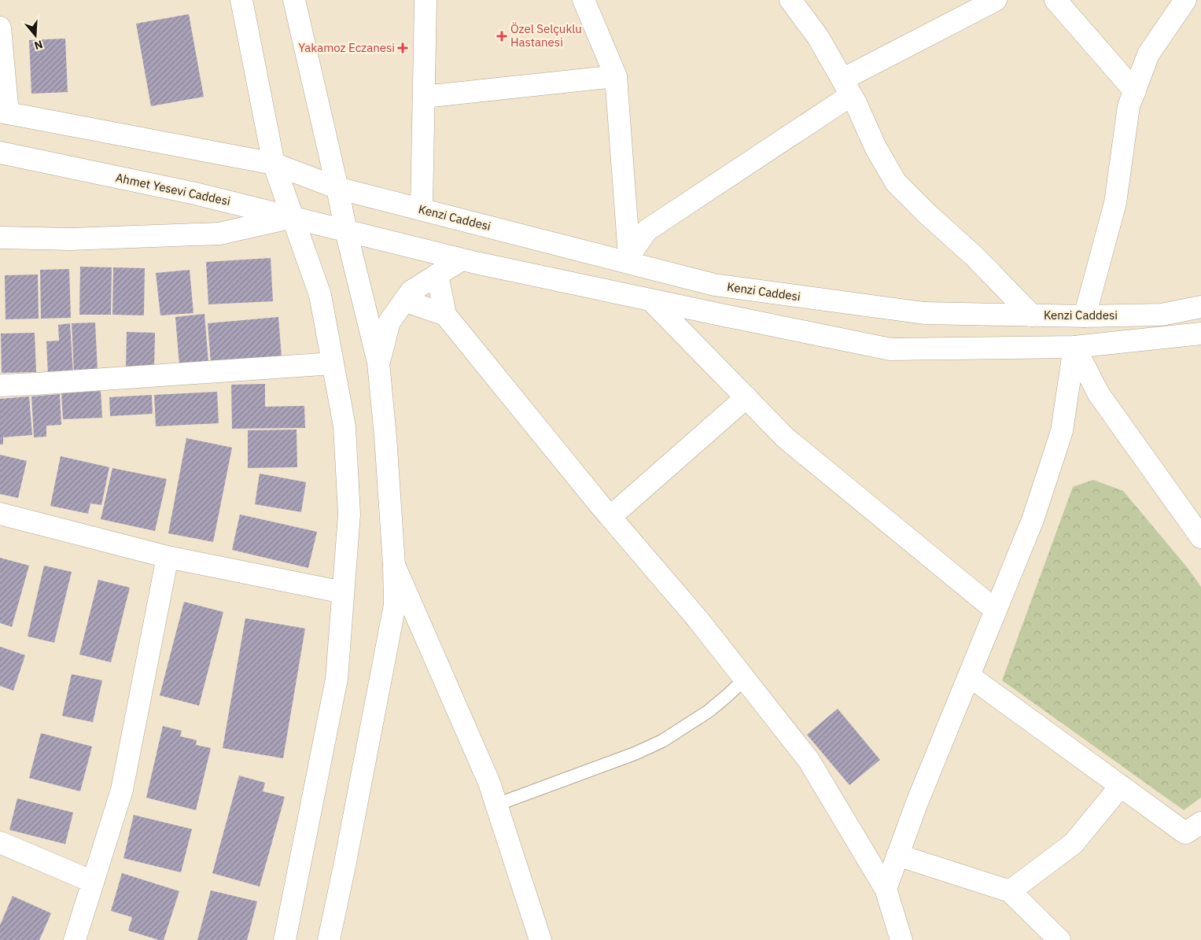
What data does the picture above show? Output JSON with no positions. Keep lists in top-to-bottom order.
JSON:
{
  "streets": {
    "street": ["Ahmet Yesevi Caddesi", "Kenzi Caddesi"]
  },
  "places": {
    "health": ["Özel Selçuklu Hastanesi", "Yakamoz Eczanesi"]
  },
  "north": "bottom"
}
